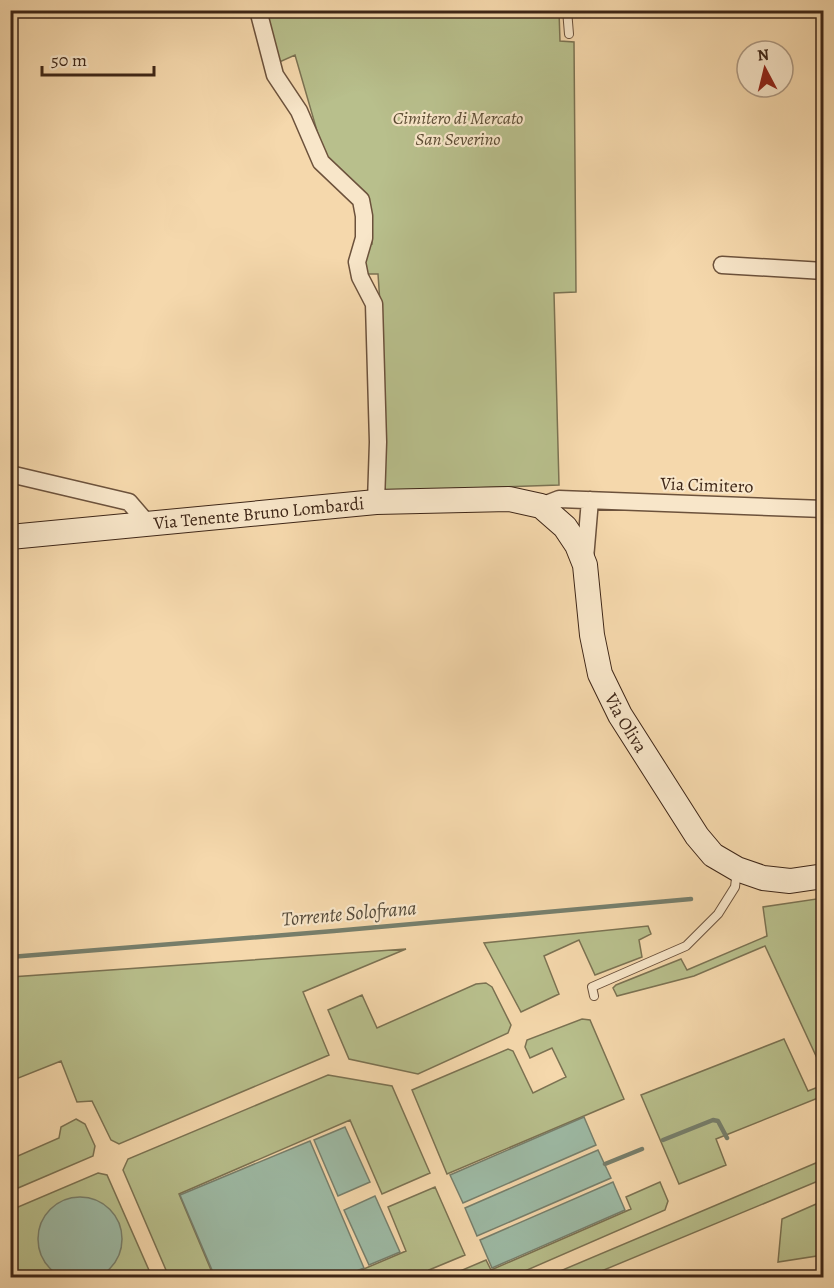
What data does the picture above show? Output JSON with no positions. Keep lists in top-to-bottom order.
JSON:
{
  "streets": {
    "main road": ["Via Tenente Bruno Lombardi", "Via Oliva"],
    "street": ["Via Cimitero"]
  },
  "crossings": [
    ["Via Cimitero", "Via Oliva"],
    ["Via Tenente Bruno Lombardi", "Via Oliva"]
  ],
  "water": ["Torrente Solofrana"],
  "parks": ["Cimitero di Mercato San Severino"],
  "scale_bar": "50 m",
  "north": "top"
}
